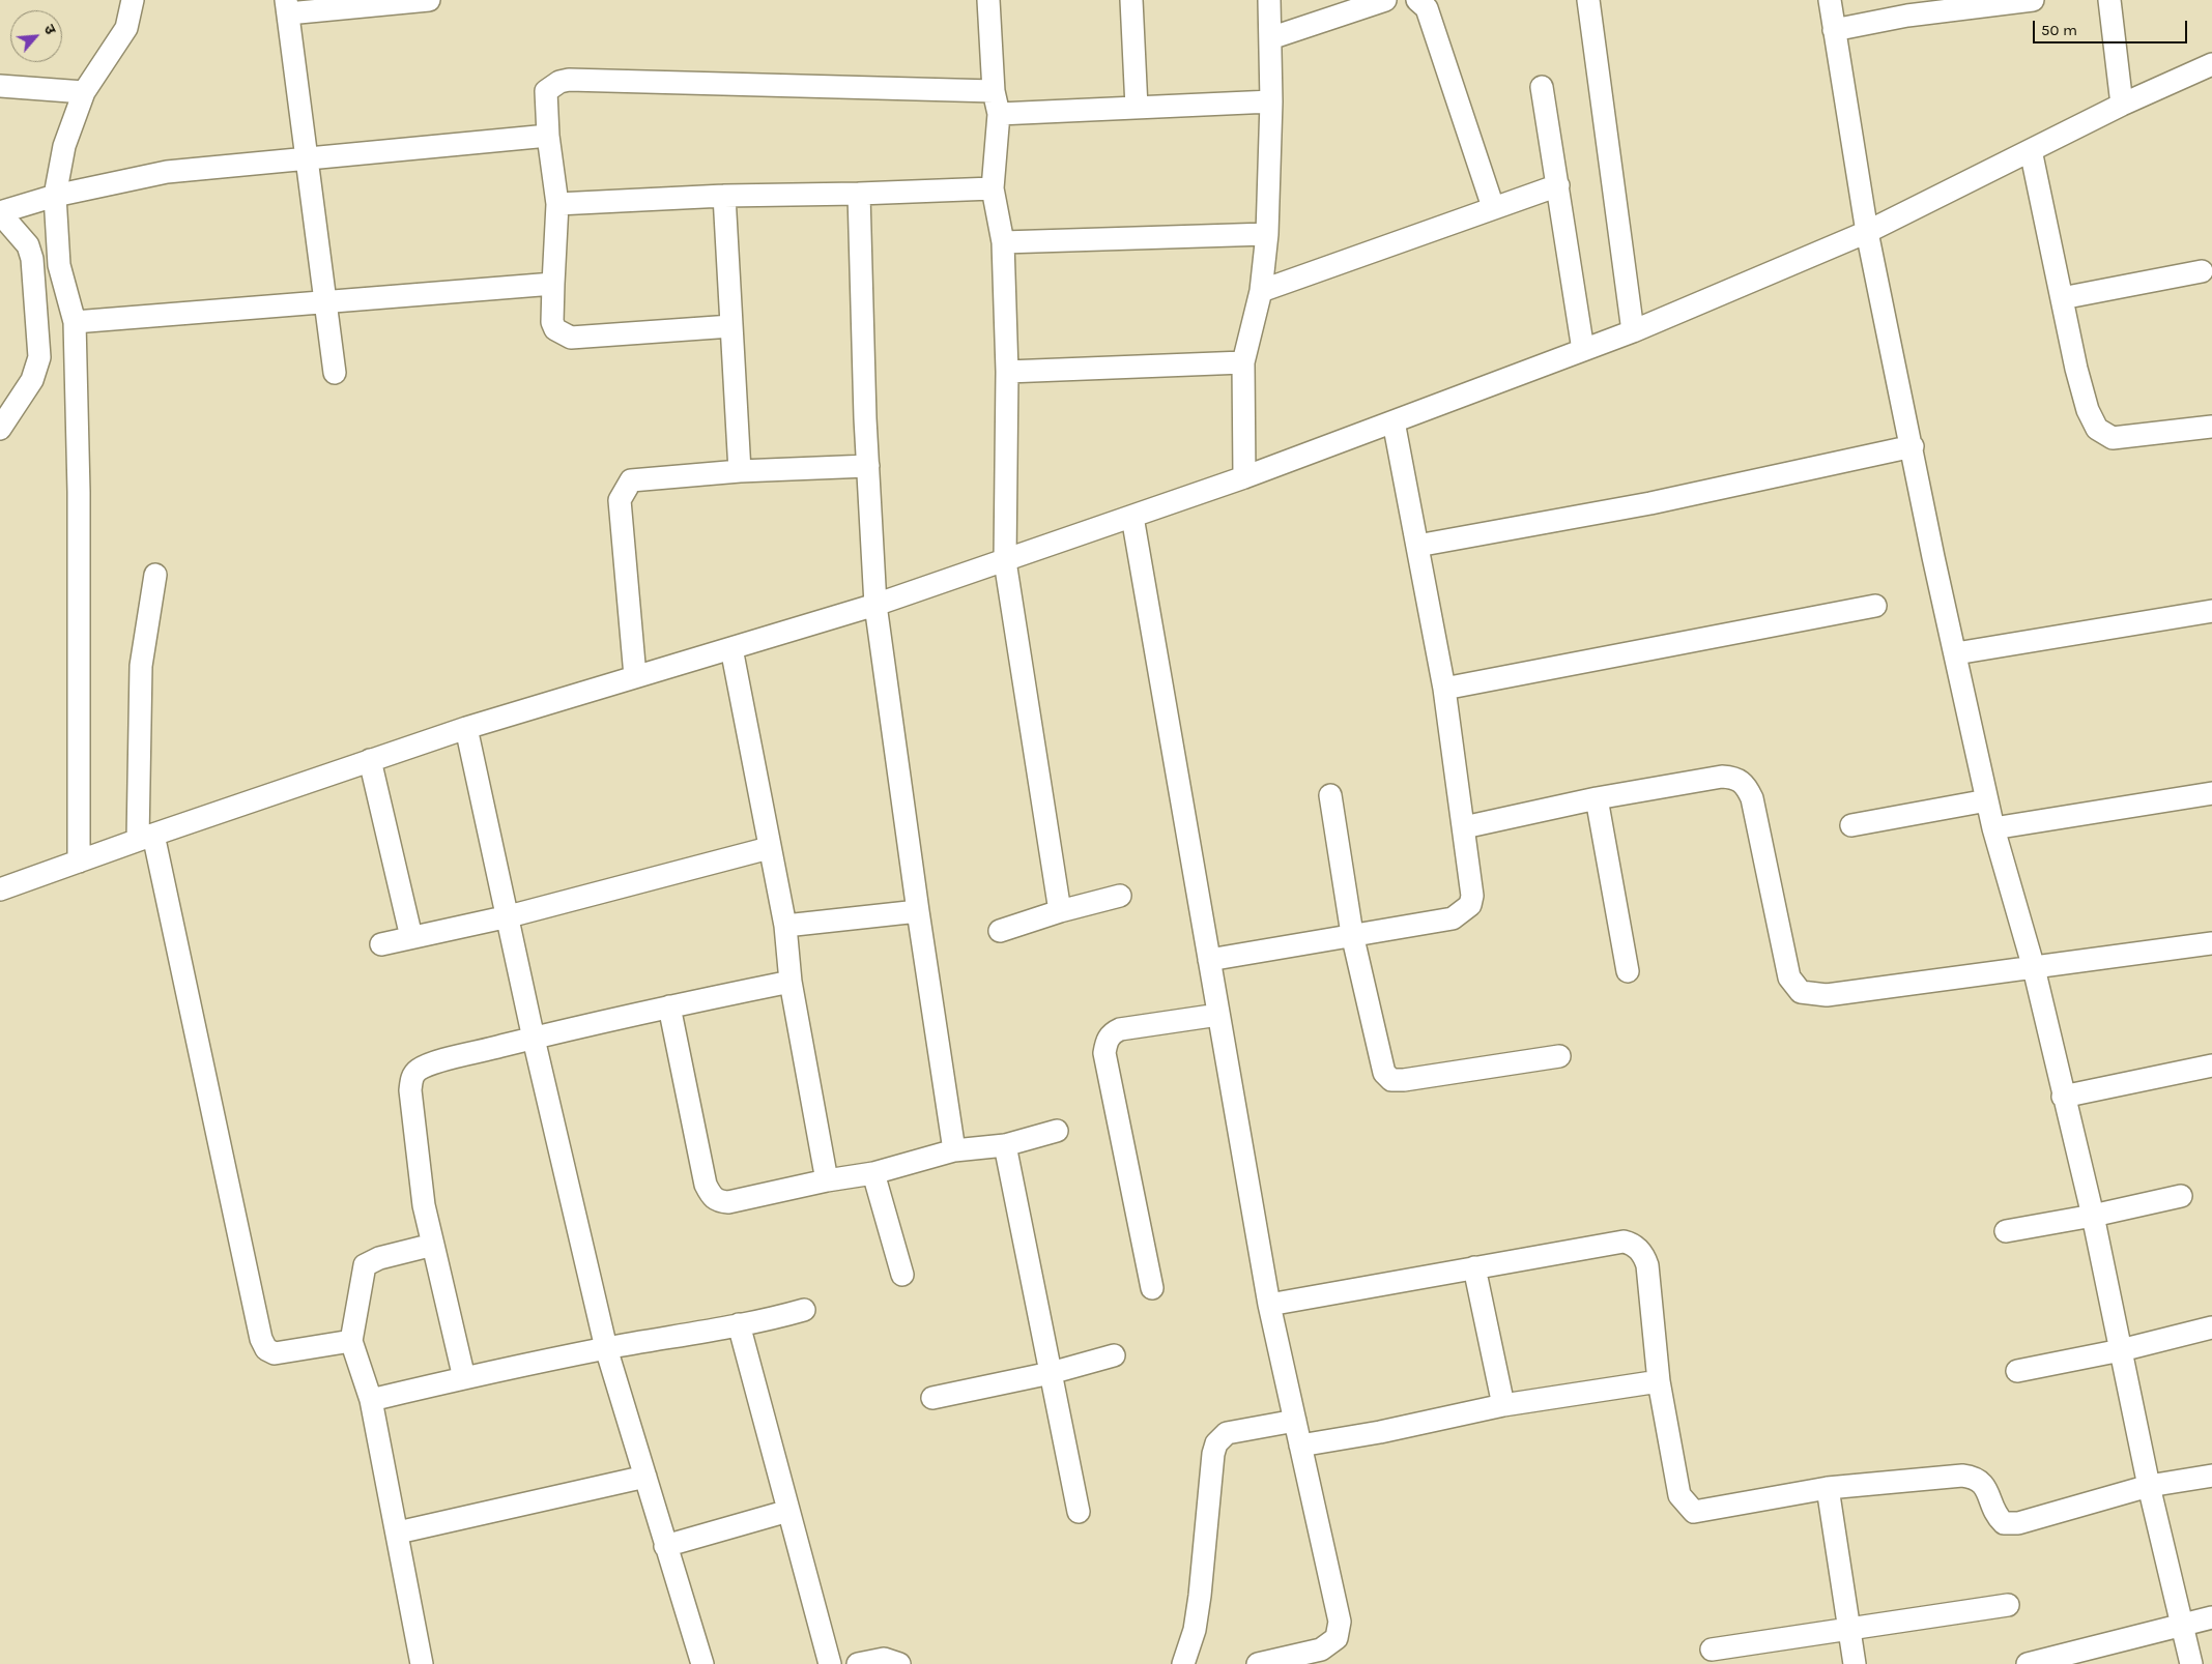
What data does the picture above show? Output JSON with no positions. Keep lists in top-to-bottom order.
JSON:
{
  "scale_bar": "50 m",
  "north": "top right"
}
